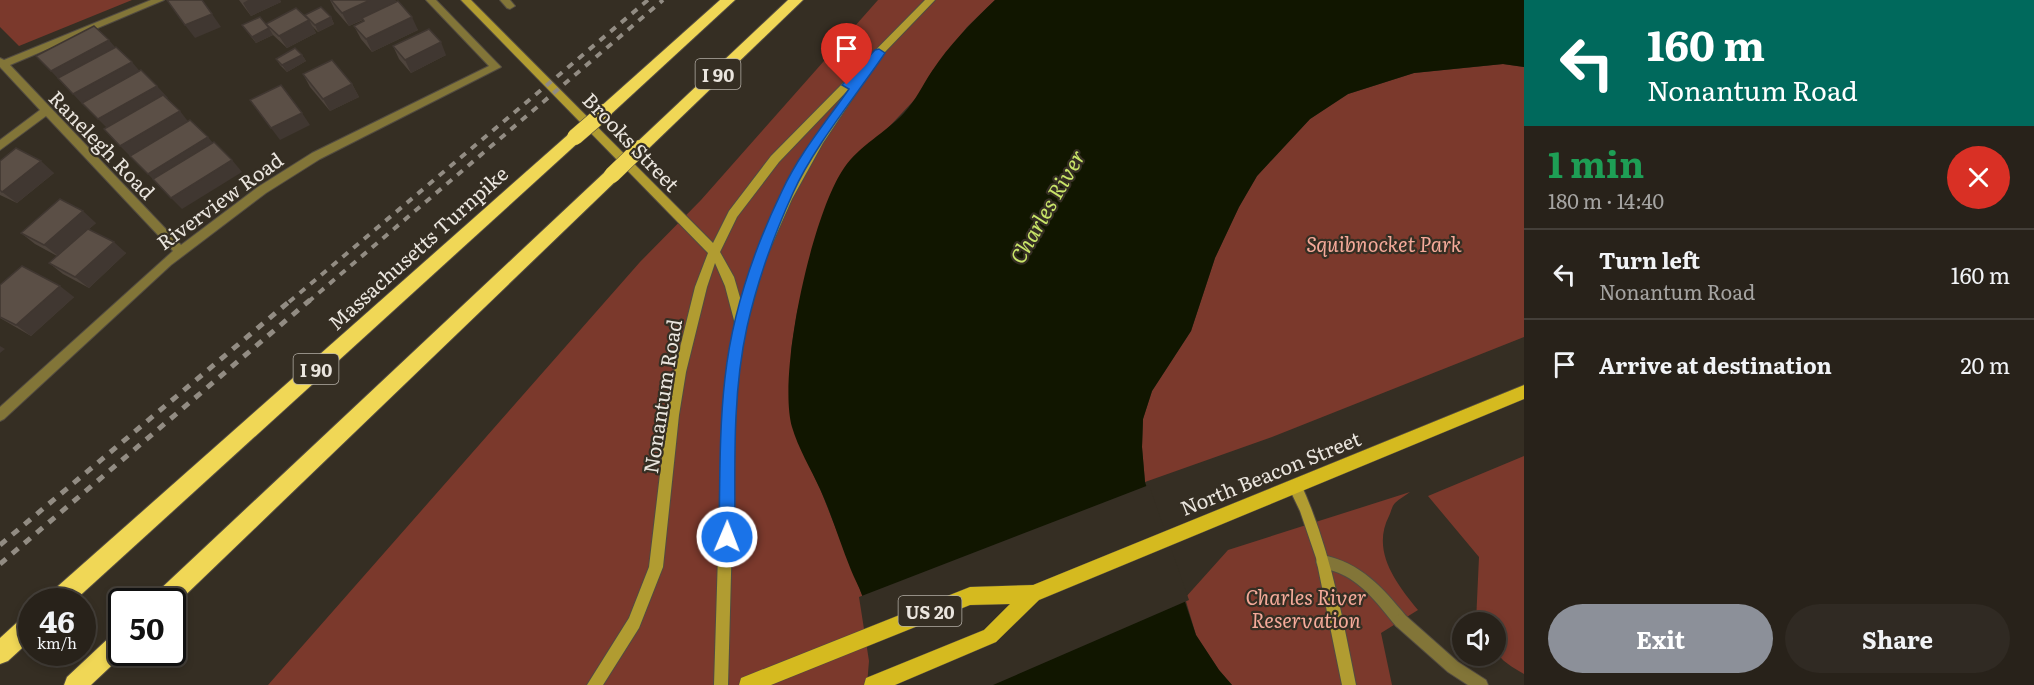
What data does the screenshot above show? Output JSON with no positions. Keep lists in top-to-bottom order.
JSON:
{
  "streets": {
    "highway": ["I 90", "Massachusetts Turnpike"],
    "main road": [
      "Brooks Street",
      "Nonantum Road",
      "North Beacon Street",
      "US 20"
    ],
    "street": ["Ranelegh Road", "Riverview Road"]
  },
  "crossings": [
    ["Brooks Street", "Nonantum Road"],
    ["Ranelegh Road", "Riverview Road"]
  ],
  "water": ["Charles River"],
  "parks": ["Squibnocket Park", "Charles River Reservation"],
  "page": {
    "turn": ["160 m", "Nonantum Road"],
    "heading": ["1 min", "180 m · 14:40"],
    "list": [
      {
        "name": "Turn left",
        "note": "Nonantum Road",
        "value": "160 m"
      },
      {
        "name": "Arrive at destination",
        "value": "20 m"
      }
    ],
    "speed": "46 km/h",
    "limit": "50",
    "buttons": ["Exit", "Share"]
  }
}
